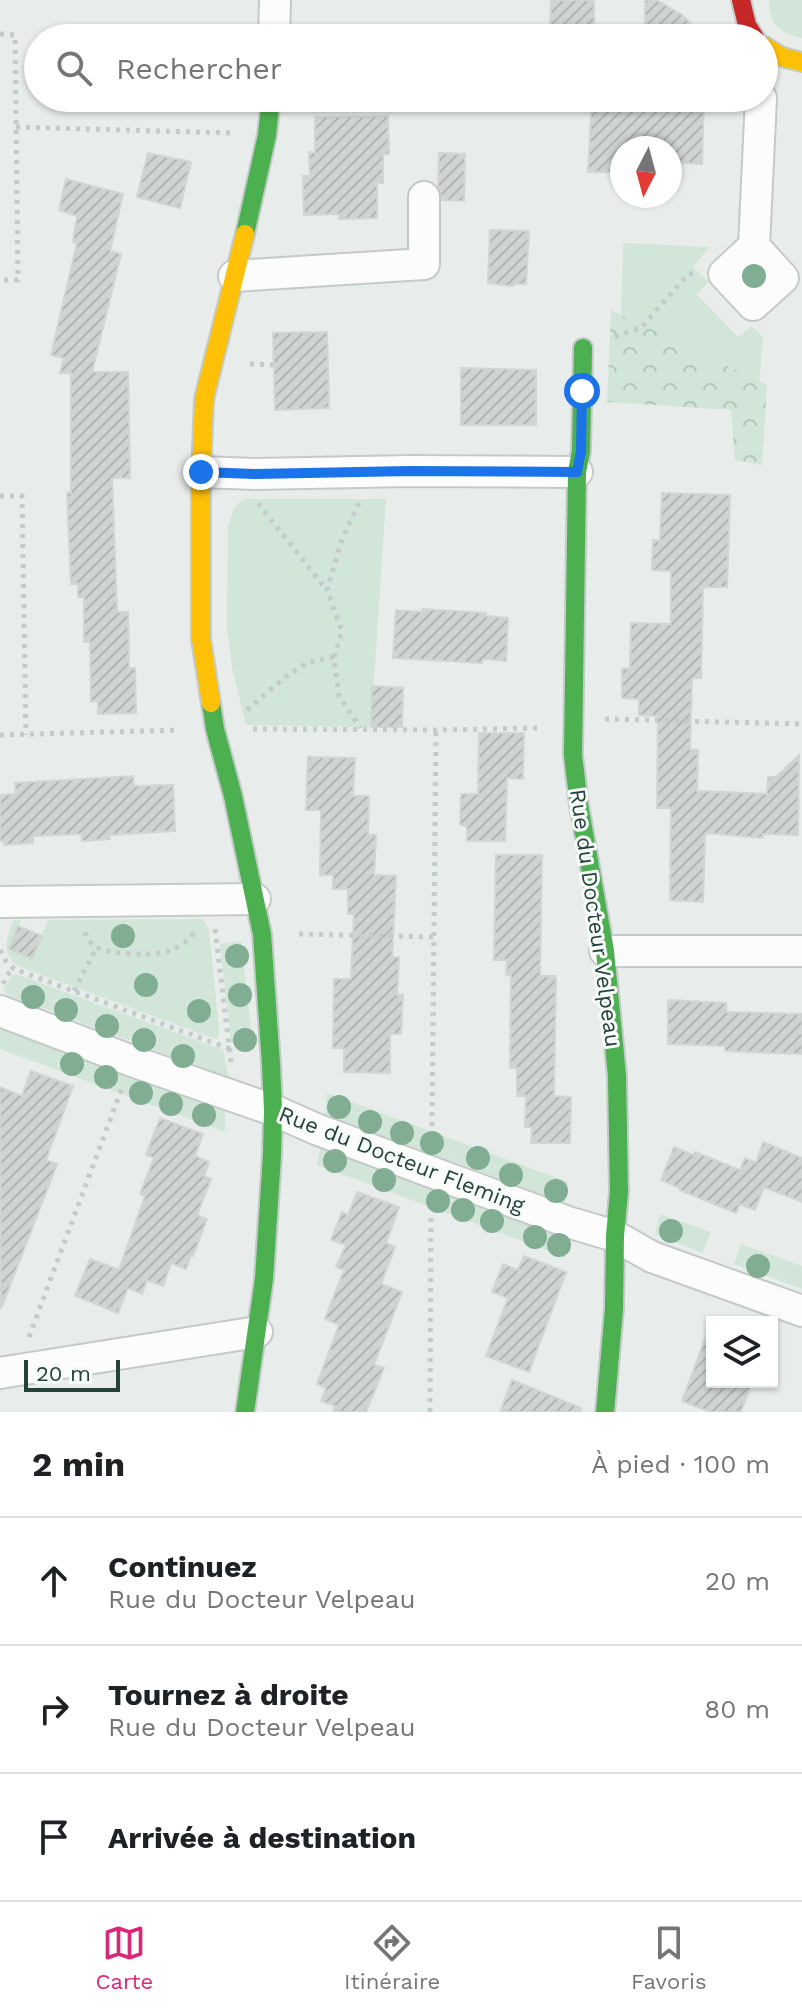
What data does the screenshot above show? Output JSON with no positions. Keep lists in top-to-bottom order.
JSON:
{
  "streets": {
    "street": ["Rue du Docteur Velpeau", "Rue du Docteur Fleming"]
  },
  "crossings": [
    ["Rue du Docteur Velpeau", "Rue du Docteur Fleming"]
  ],
  "scale_bar": "20 m",
  "north": "bottom",
  "page": {
    "search": "Rechercher",
    "scale": "20 m",
    "heading": ["2 min", "À pied · 100 m"],
    "list": [
      ["Continuez", "Rue du Docteur Velpeau", "20 m"],
      ["Tournez à droite", "Rue du Docteur Velpeau", "80 m"],
      "Arrivée à destination"
    ],
    "nav": ["Carte", "Itinéraire", "Favoris"]
  }
}
